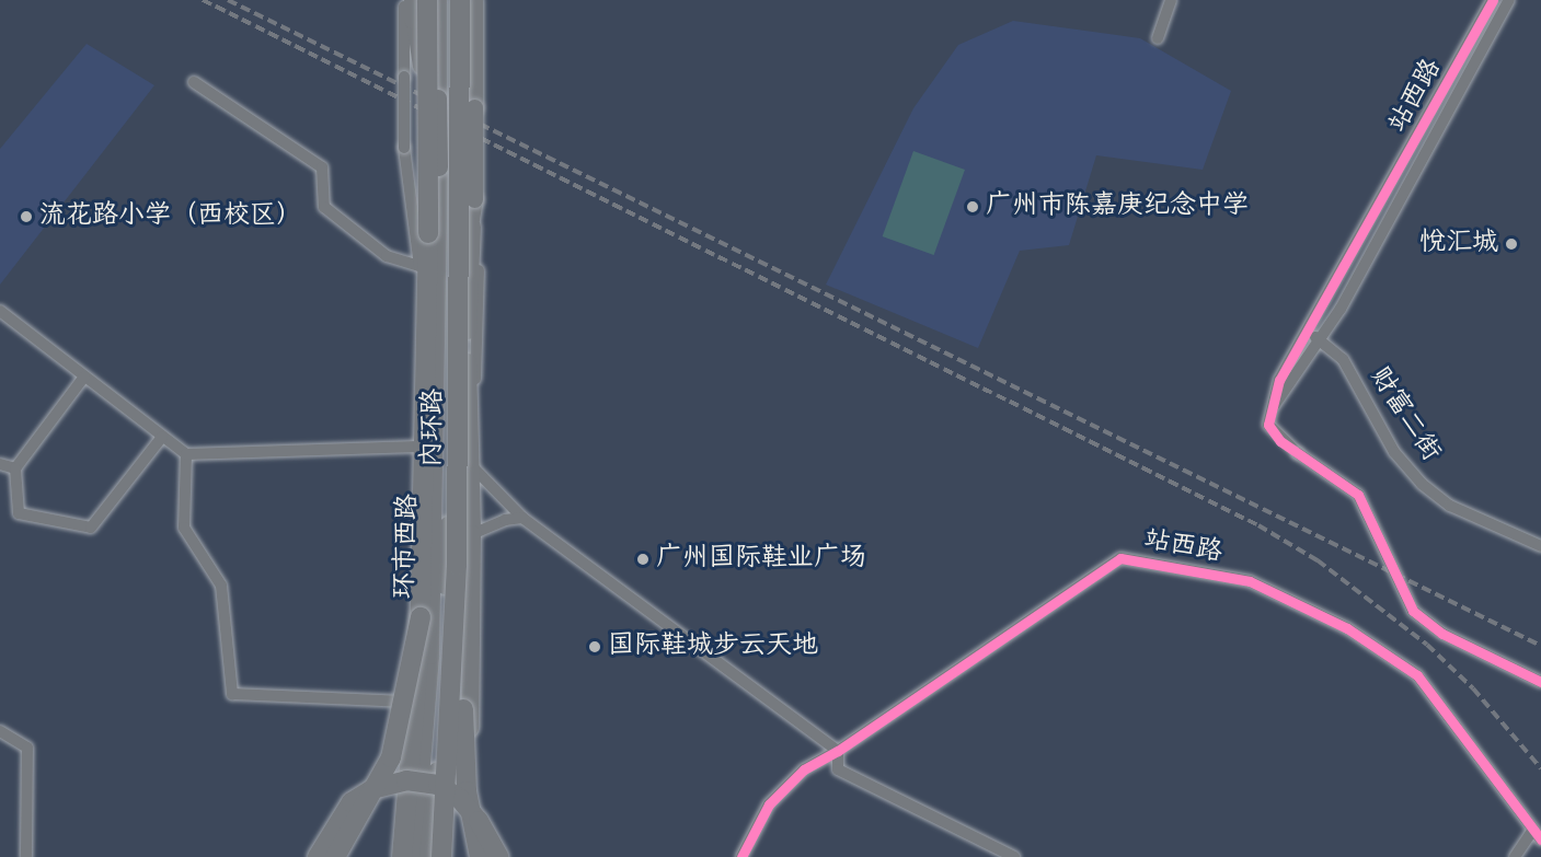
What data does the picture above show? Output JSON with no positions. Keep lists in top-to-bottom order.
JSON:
{
  "streets": {
    "highway": ["内环路"],
    "main road": ["环市西路"],
    "street": ["站西路", "财富二街"]
  },
  "crossings": [
    ["站西路", "财富二街"]
  ],
  "places": [
    "广州市陈嘉庚纪念中学",
    "流花路小学（西校区）",
    "悦汇城",
    "广州国际鞋业广场",
    "国际鞋城步云天地"
  ]
}
